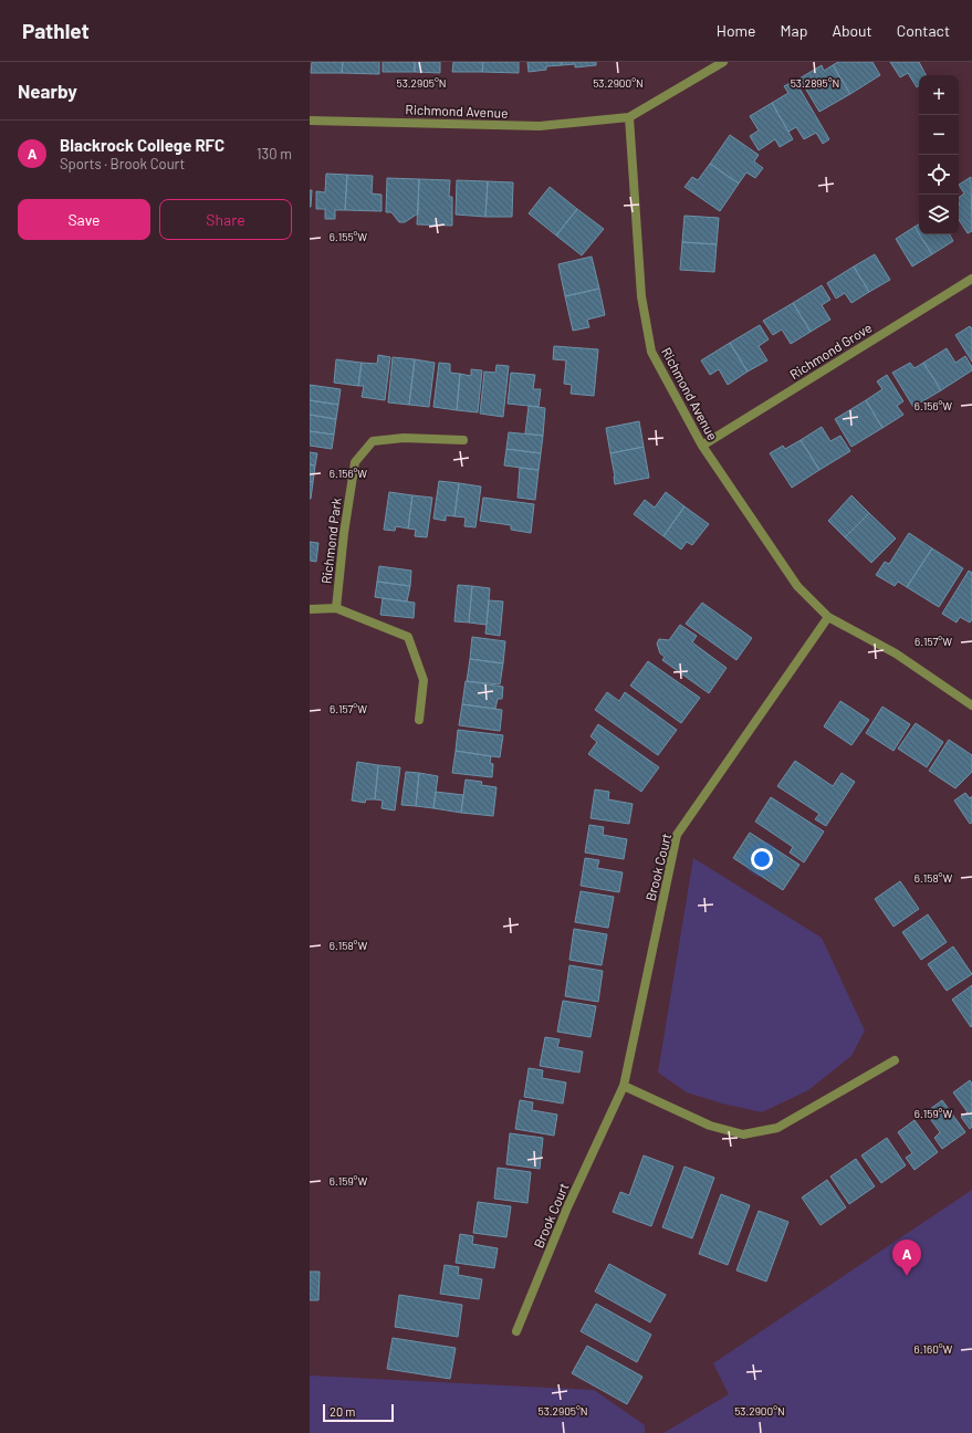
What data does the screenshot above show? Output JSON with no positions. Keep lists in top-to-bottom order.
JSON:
{
  "streets": {
    "street": [
      "Richmond Avenue",
      "Richmond Grove",
      "Richmond Park",
      "Brook Court"
    ]
  },
  "crossings": [
    ["Richmond Avenue", "Richmond Grove"],
    ["Richmond Avenue", "Brook Court"]
  ],
  "scale_bar": "20 m",
  "page": {
    "header": "Pathlet",
    "nav": [
      "Home",
      "Map",
      "About",
      "Contact"
    ],
    "heading": "Nearby",
    "map_buttons": ["+", "−"],
    "list": [
      {
        "mark": "A",
        "name": "Blackrock College RFC",
        "note": "Sports · Brook Court",
        "value": "130 m"
      }
    ],
    "buttons": ["Save", "Share"],
    "pins": "A",
    "scale": "20 m"
  },
  "coordinates": [
    "53.2905°N",
    "53.2900°N",
    "53.2895°N",
    "6.155°W",
    "6.156°W",
    "6.157°W",
    "6.158°W",
    "6.159°W",
    "6.160°W"
  ]
}
